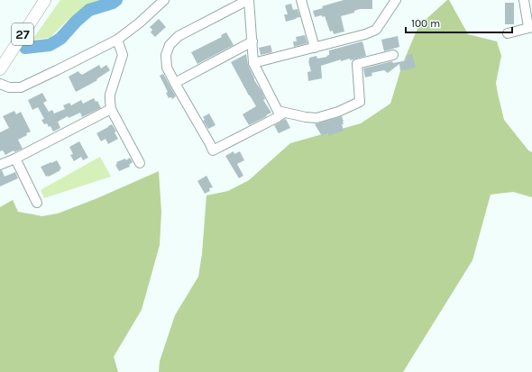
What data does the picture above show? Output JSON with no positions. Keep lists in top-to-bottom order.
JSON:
{
  "streets": {
    "main road": ["27"]
  },
  "scale_bar": "100 m"
}
